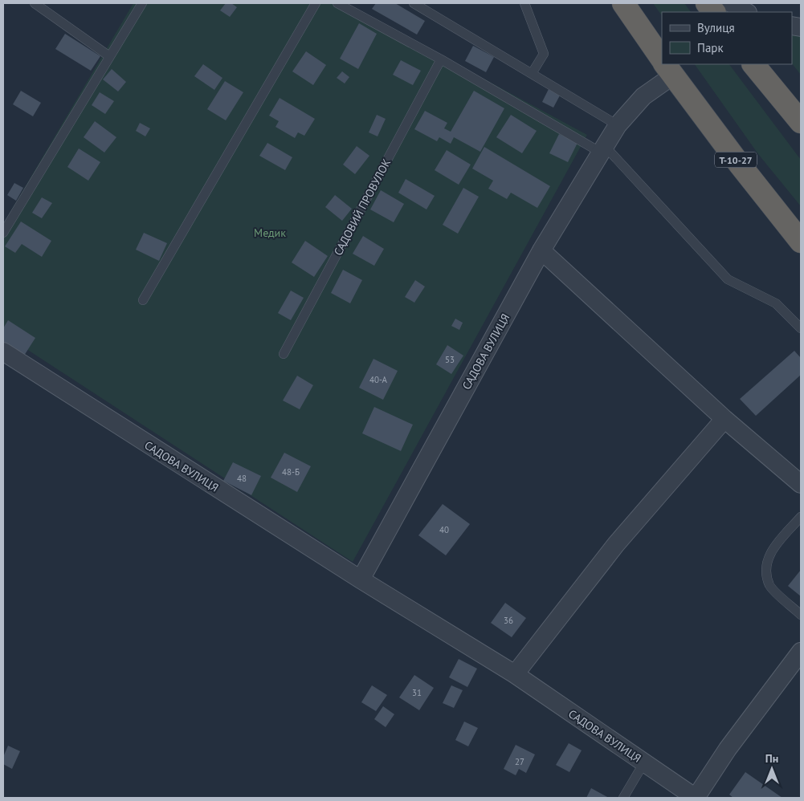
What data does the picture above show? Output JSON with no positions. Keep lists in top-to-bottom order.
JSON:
{
  "streets": {
    "highway": ["Т-10-27"],
    "street": ["САДОВА ВУЛИЦЯ"],
    "lane": ["САДОВИЙ ПРОВУЛОК"]
  },
  "crossings": [
    ["Т-10-27", "САДОВА ВУЛИЦЯ"]
  ],
  "parks": ["Медик"],
  "house_numbers": [
    "53",
    "40-А",
    "48-Б",
    "48",
    "40",
    "36",
    "31",
    "27"
  ],
  "legend": ["Вулиця", "Парк"],
  "north": "top"
}
